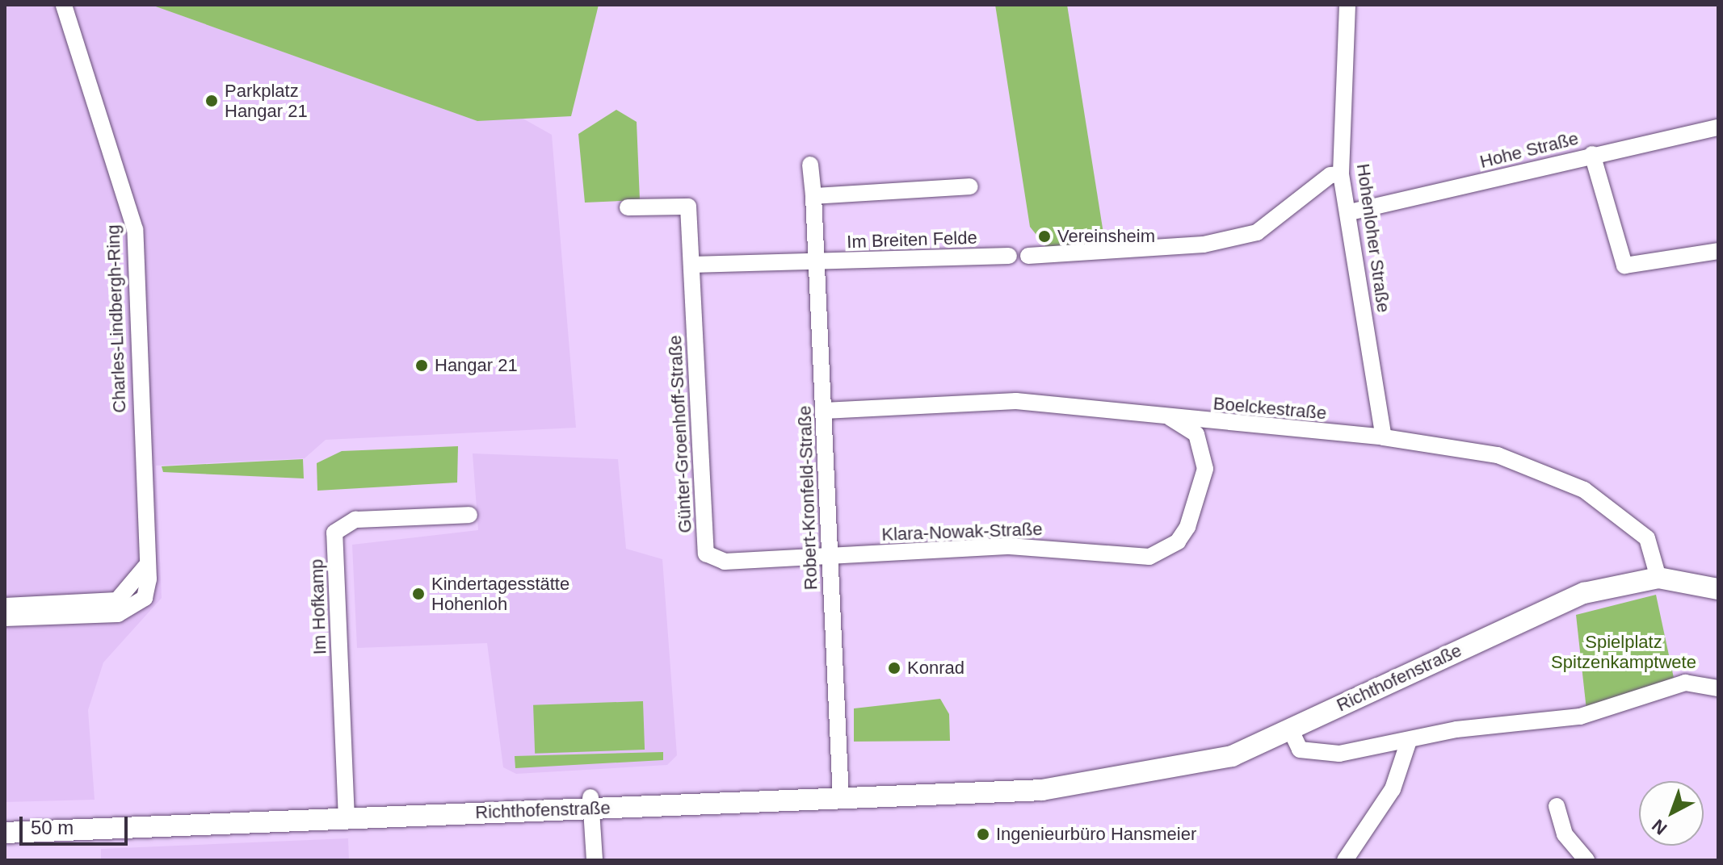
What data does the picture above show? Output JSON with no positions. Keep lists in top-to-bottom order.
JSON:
{
  "streets": {
    "street": [
      "Hohe Straße",
      "Hohenloher Straße",
      "Im Breiten Felde",
      "Charles-Lindbergh-Ring",
      "Boelckestraße",
      "Günter-Groenhoff-Straße",
      "Robert-Kronfeld-Straße",
      "Klara-Nowak-Straße",
      "Im Hofkamp",
      "Richthofenstraße"
    ]
  },
  "crossings": [
    ["Hohe Straße", "Hohenloher Straße"],
    ["Hohenloher Straße", "Boelckestraße"],
    ["Im Breiten Felde", "Robert-Kronfeld-Straße"],
    ["Boelckestraße", "Robert-Kronfeld-Straße"],
    ["Boelckestraße", "Klara-Nowak-Straße"],
    ["Boelckestraße", "Richthofenstraße"],
    ["Günter-Groenhoff-Straße", "Robert-Kronfeld-Straße"],
    ["Günter-Groenhoff-Straße", "Klara-Nowak-Straße"],
    ["Robert-Kronfeld-Straße", "Klara-Nowak-Straße"],
    ["Robert-Kronfeld-Straße", "Richthofenstraße"],
    ["Im Hofkamp", "Richthofenstraße"]
  ],
  "parks": ["Spielplatz Spitzenkamptwete"],
  "places": [
    "Parkplatz Hangar 21",
    "Vereinsheim",
    "Hangar 21",
    "Kindertagesstätte Hohenloh",
    "Konrad",
    "Ingenieurbüro Hansmeier"
  ],
  "scale_bar": "50 m",
  "north": "bottom left"
}
